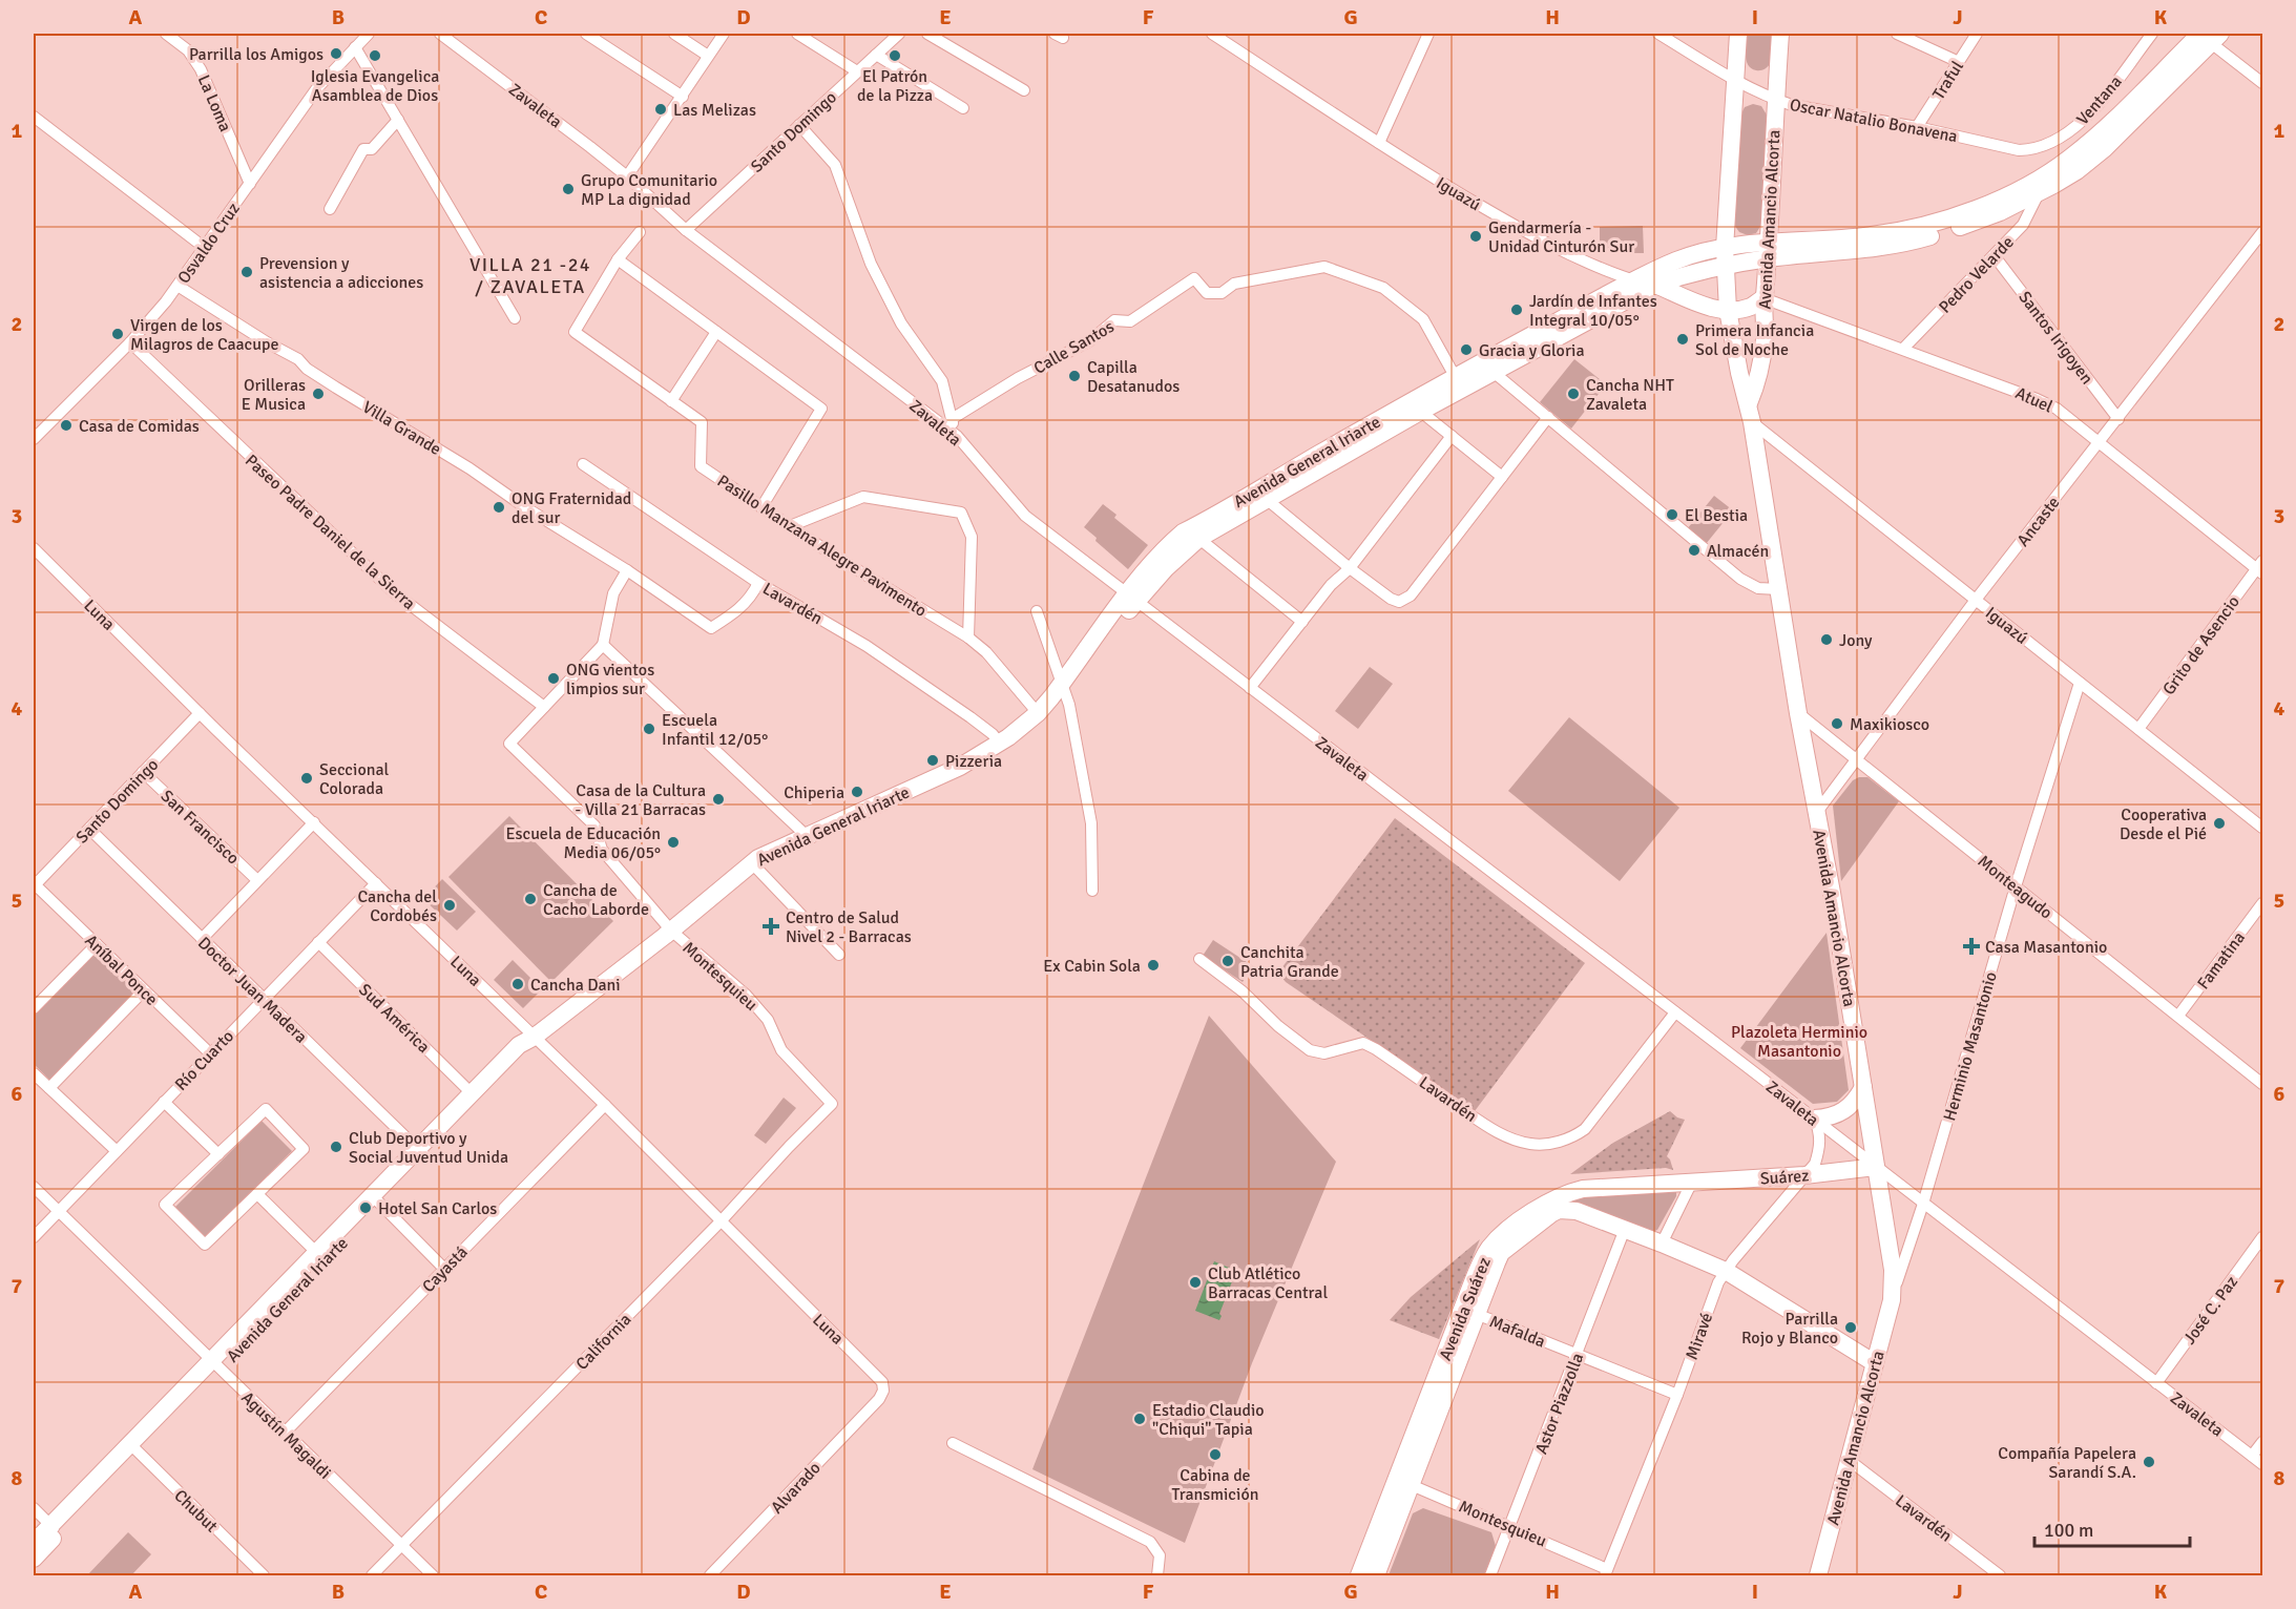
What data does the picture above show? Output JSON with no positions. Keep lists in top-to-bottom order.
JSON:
{
  "streets": {
    "main road": [
      "Iguazú",
      "Avenida Amancio Alcorta",
      "Avenida General Iriarte",
      "Suárez",
      "Avenida Suárez"
    ],
    "street": [
      "Traful",
      "Ventana",
      "La Loma",
      "Zavaleta",
      "Oscar Natalio Bonavena",
      "Santo Domingo",
      "Osvaldo Cruz",
      "Pedro Velarde",
      "Santos Irigoyen",
      "Calle Santos",
      "Atuel",
      "Villa Grande",
      "Ancaste",
      "Paseo Padre Daniel de la Sierra",
      "Pasillo Manzana Alegre Pavimento",
      "Lavardén",
      "Luna",
      "Grito de Asencio",
      "San Francisco",
      "Monteagudo",
      "Famatina",
      "Aníbal Ponce",
      "Montesquieu",
      "Doctor Juan Madera",
      "Sud América",
      "Herminio Masantonio",
      "Río Cuarto",
      "Cayastá",
      "José C. Paz",
      "Mafalda",
      "Miravé",
      "California",
      "Astor Piazzolla",
      "Agustín Magaldi",
      "Alvarado",
      "Chubut"
    ]
  },
  "crossings": [
    ["Traful", "Oscar Natalio Bonavena"],
    ["Ventana", "Oscar Natalio Bonavena"],
    ["La Loma", "Osvaldo Cruz"],
    ["Zavaleta", "Santo Domingo"],
    ["Zavaleta", "Avenida Amancio Alcorta"],
    ["Zavaleta", "Avenida General Iriarte"],
    ["Zavaleta", "Lavardén"],
    ["Zavaleta", "Herminio Masantonio"],
    ["Zavaleta", "Suárez"],
    ["Zavaleta", "José C. Paz"],
    ["Zavaleta", "Miravé"],
    ["Oscar Natalio Bonavena", "Avenida Amancio Alcorta"],
    ["Santo Domingo", "Luna"],
    ["Santo Domingo", "San Francisco"],
    ["Santo Domingo", "Aníbal Ponce"],
    ["Santo Domingo", "Doctor Juan Madera"],
    ["Iguazú", "Avenida Amancio Alcorta"],
    ["Iguazú", "Avenida General Iriarte"],
    ["Iguazú", "Ancaste"],
    ["Iguazú", "Grito de Asencio"],
    ["Iguazú", "Herminio Masantonio"],
    ["Avenida Amancio Alcorta", "Atuel"],
    ["Avenida Amancio Alcorta", "Avenida General Iriarte"],
    ["Avenida Amancio Alcorta", "Ancaste"],
    ["Avenida Amancio Alcorta", "Lavardén"],
    ["Avenida Amancio Alcorta", "Monteagudo"],
    ["Avenida Amancio Alcorta", "Herminio Masantonio"],
    ["Avenida Amancio Alcorta", "Suárez"],
    ["Osvaldo Cruz", "Villa Grande"],
    ["Osvaldo Cruz", "Paseo Padre Daniel de la Sierra"],
    ["Pedro Velarde", "Santos Irigoyen"],
    ["Pedro Velarde", "Atuel"],
    ["Santos Irigoyen", "Ancaste"],
    ["Calle Santos", "Avenida General Iriarte"],
    ["Atuel", "Ancaste"],
    ["Atuel", "Grito de Asencio"],
    ["Villa Grande", "Lavardén"],
    ["Avenida General Iriarte", "Pasillo Manzana Alegre Pavimento"],
    ["Avenida General Iriarte", "Lavardén"],
    ["Avenida General Iriarte", "Luna"],
    ["Avenida General Iriarte", "Montesquieu"],
    ["Avenida General Iriarte", "Doctor Juan Madera"],
    ["Avenida General Iriarte", "Sud América"],
    ["Avenida General Iriarte", "Agustín Magaldi"],
    ["Avenida General Iriarte", "Chubut"],
    ["Ancaste", "Monteagudo"],
    ["Paseo Padre Daniel de la Sierra", "Montesquieu"],
    ["Luna", "Río Cuarto"],
    ["Luna", "Cayastá"],
    ["Luna", "California"],
    ["Luna", "Alvarado"],
    ["Monteagudo", "Famatina"],
    ["Monteagudo", "Herminio Masantonio"],
    ["Aníbal Ponce", "Río Cuarto"],
    ["Montesquieu", "Avenida Suárez"],
    ["Montesquieu", "Miravé"],
    ["Montesquieu", "California"],
    ["Montesquieu", "Astor Piazzolla"],
    ["Doctor Juan Madera", "Río Cuarto"],
    ["Sud América", "Río Cuarto"],
    ["Río Cuarto", "Agustín Magaldi"],
    ["Suárez", "Avenida Suárez"],
    ["Suárez", "Miravé"],
    ["Cayastá", "Agustín Magaldi"],
    ["Avenida Suárez", "Mafalda"],
    ["Avenida Suárez", "Astor Piazzolla"],
    ["Mafalda", "Miravé"],
    ["Mafalda", "Astor Piazzolla"],
    ["California", "Agustín Magaldi"]
  ],
  "districts": ["VILLA 21 -24 / ZAVALETA"],
  "parks": ["Plazoleta Herminio Masantonio"],
  "places": {
    "other": [
      "Parrilla los Amigos",
      "Iglesia Evangelica Asamblea de Dios",
      "El Patrón de la Pizza",
      "Las Melizas",
      "Grupo Comunitario MP La dignidad",
      "Gendarmería - Unidad Cinturón Sur",
      "Prevension y asistencia a adicciones",
      "Jardín de Infantes Integral 10/05°",
      "Virgen de los Milagros de Caacupe",
      "Primera Infancia Sol de Noche",
      "Gracia y Gloria",
      "Capilla Desatanudos",
      "Orilleras E Musica",
      "Cancha NHT Zavaleta",
      "Casa de Comidas",
      "ONG Fraternidad del sur",
      "El Bestia",
      "Almacén",
      "Jony",
      "ONG vientos limpios sur",
      "Maxikiosco",
      "Escuela Infantil 12/05°",
      "Pizzeria",
      "Seccional Colorada",
      "Chiperia",
      "Casa de la Cultura - Villa 21 Barracas",
      "Cooperativa Desde el Pié",
      "Escuela de Educación Media 06/05°",
      "Cancha de Cacho Laborde",
      "Cancha del Cordobés",
      "Canchita Patria Grande",
      "Ex Cabin Sola",
      "Cancha Dani",
      "Club Deportivo y Social Juventud Unida",
      "Hotel San Carlos",
      "Club Atlético Barracas Central",
      "Parrilla Rojo y Blanco",
      "Estadio Claudio \"Chiqui\" Tapia",
      "Cabina de Transmición",
      "Compañía Papelera Sarandí S.A."
    ],
    "health": ["Centro de Salud Nivel 2 - Barracas", "Casa Masantonio"]
  },
  "scale_bar": "100 m",
  "grid": {
    "columns": [
      "A",
      "B",
      "C",
      "D",
      "E",
      "F",
      "G",
      "H",
      "I",
      "J",
      "K"
    ],
    "rows": [
      "1",
      "2",
      "3",
      "4",
      "5",
      "6",
      "7",
      "8"
    ]
  }
}
